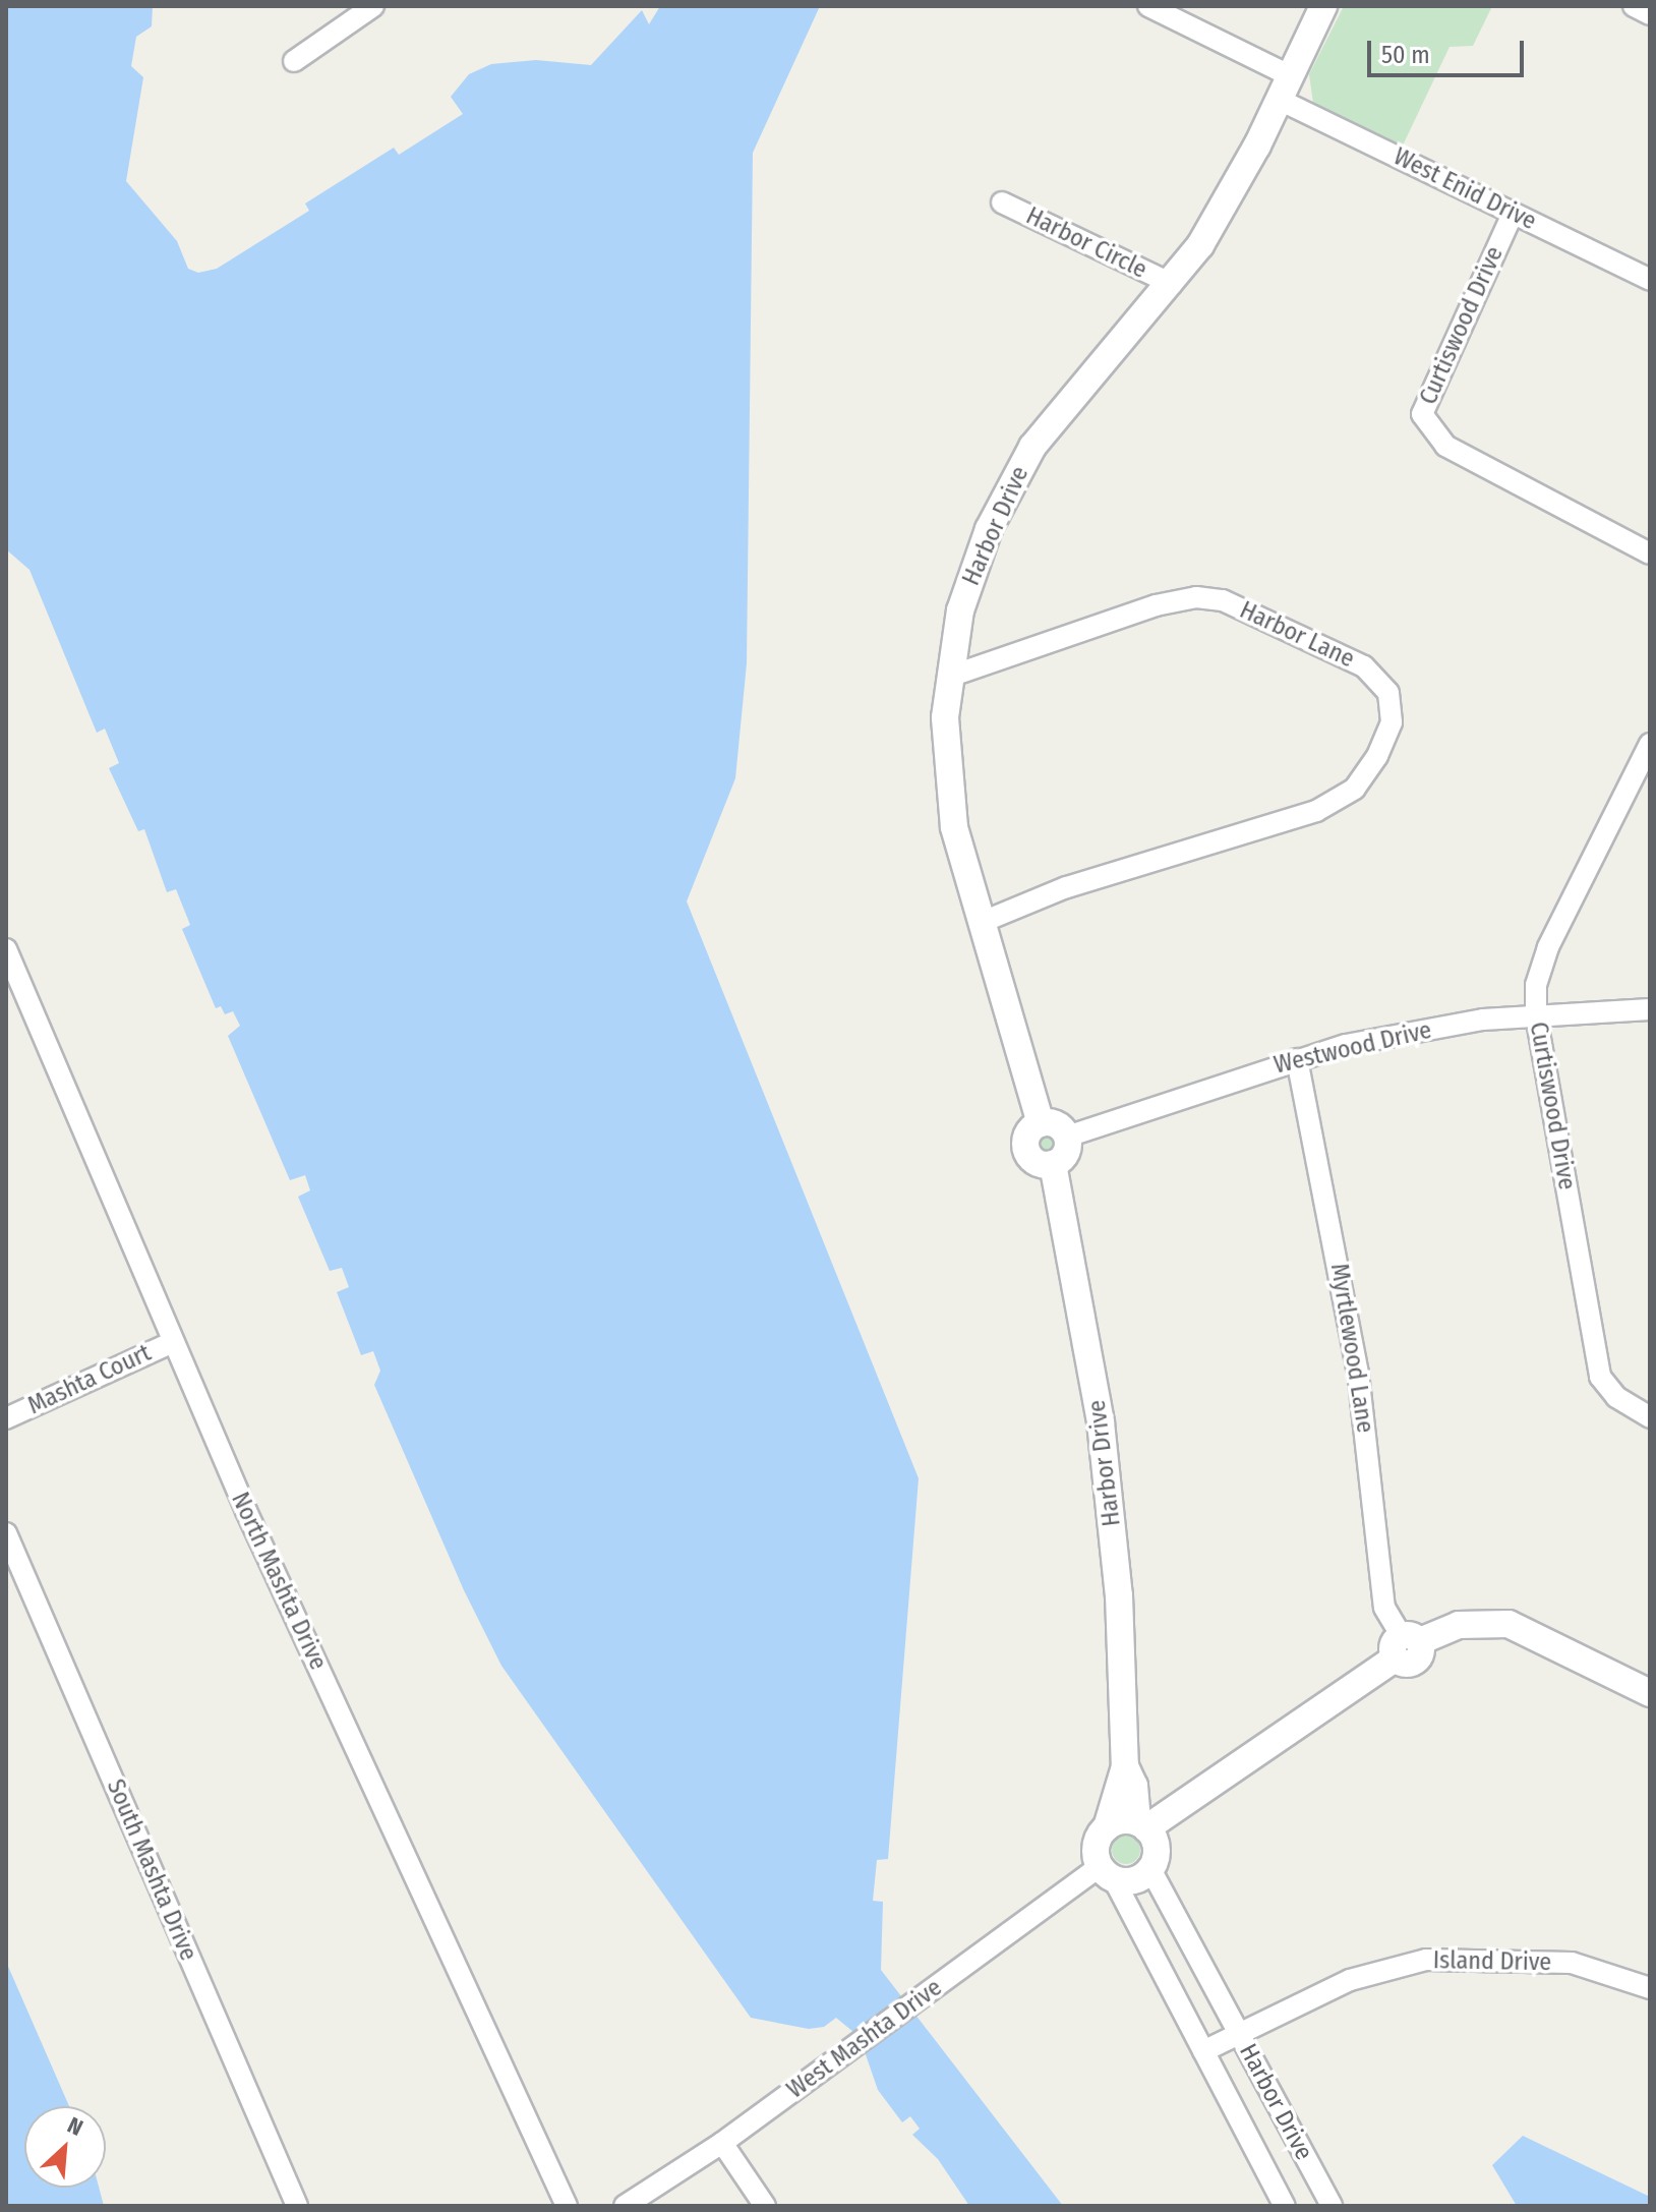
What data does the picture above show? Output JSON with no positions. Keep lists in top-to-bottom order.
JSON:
{
  "streets": {
    "street": [
      "West Enid Drive",
      "Harbor Circle",
      "Curtiswood Drive",
      "Harbor Drive",
      "Harbor Lane",
      "Westwood Drive",
      "Myrtlewood Lane",
      "Mashta Court",
      "North Mashta Drive",
      "South Mashta Drive",
      "Island Drive",
      "West Mashta Drive"
    ]
  },
  "crossings": [
    ["West Enid Drive", "Curtiswood Drive"],
    ["West Enid Drive", "Harbor Drive"],
    ["Harbor Circle", "Harbor Drive"],
    ["Curtiswood Drive", "Westwood Drive"],
    ["Harbor Drive", "Harbor Lane"],
    ["Harbor Drive", "Westwood Drive"],
    ["Harbor Drive", "Island Drive"],
    ["Harbor Drive", "West Mashta Drive"],
    ["Westwood Drive", "Myrtlewood Lane"],
    ["Mashta Court", "North Mashta Drive"]
  ],
  "scale_bar": "50 m",
  "north": "top right"
}
